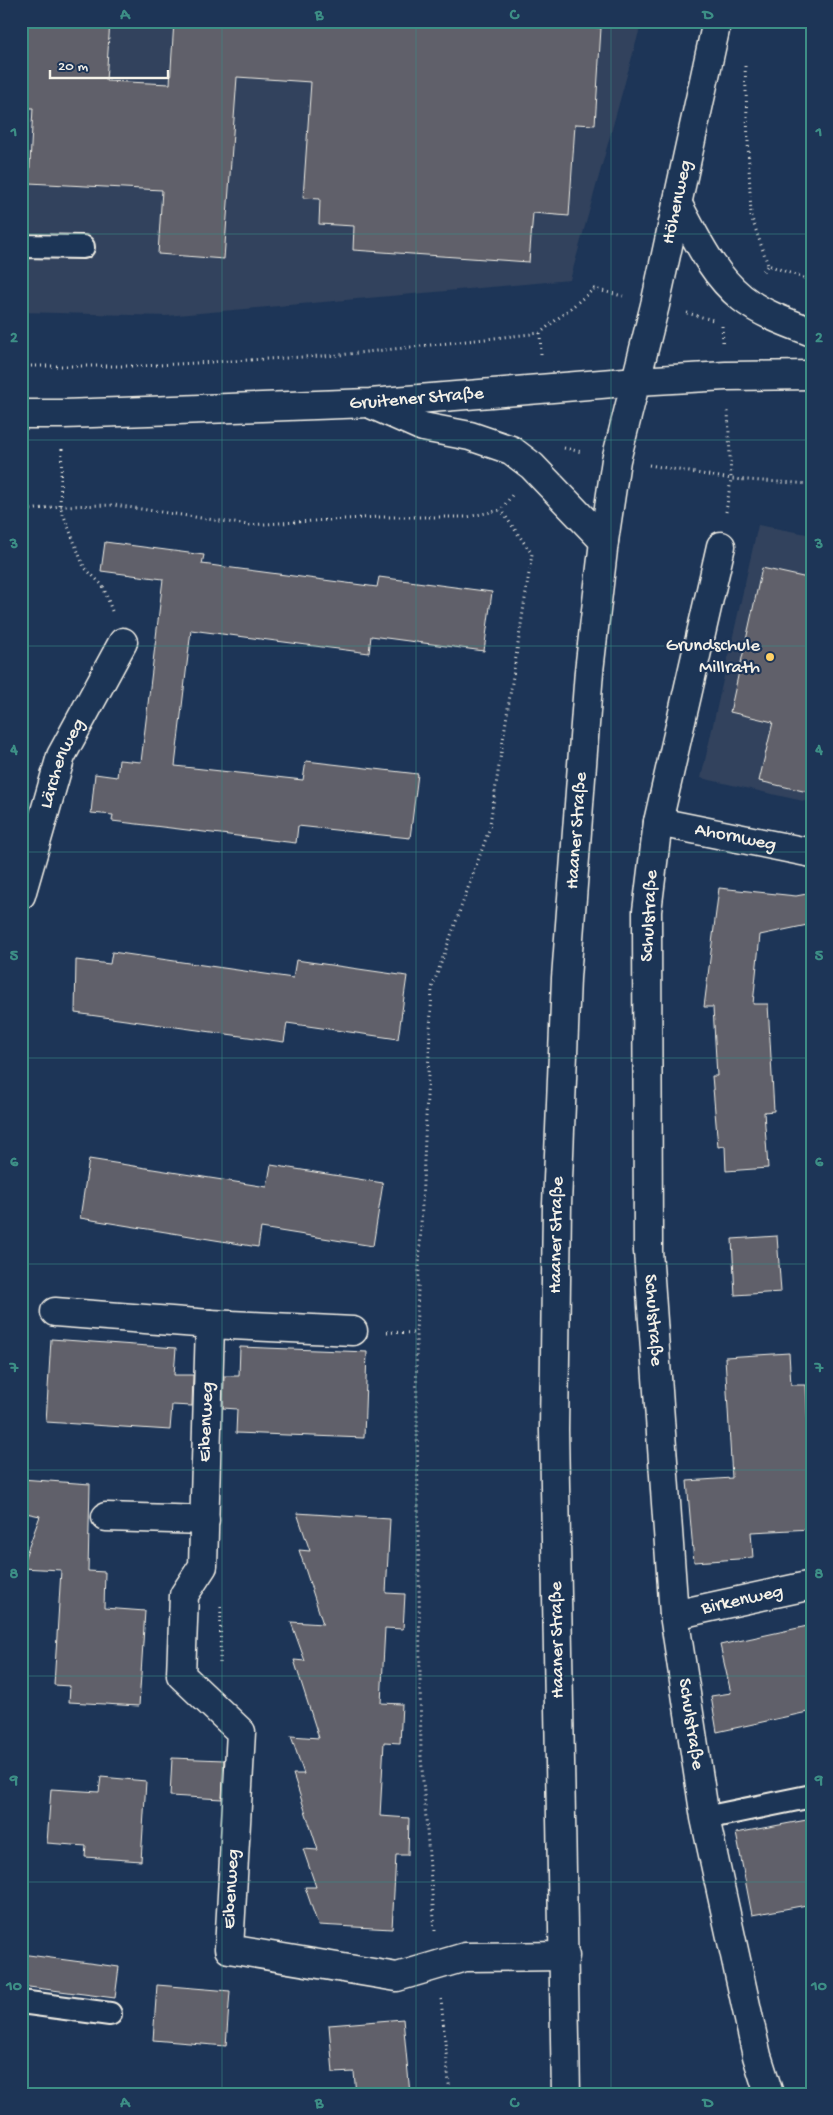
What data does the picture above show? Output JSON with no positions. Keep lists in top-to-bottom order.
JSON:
{
  "streets": {
    "street": [
      "Höhenweg",
      "Gruitener Straße",
      "Lärchenweg",
      "Haaner Straße",
      "Ahornweg",
      "Schulstraße",
      "Eibenweg",
      "Birkenweg"
    ]
  },
  "crossings": [
    ["Höhenweg", "Gruitener Straße"],
    ["Höhenweg", "Haaner Straße"],
    ["Gruitener Straße", "Haaner Straße"],
    ["Haaner Straße", "Eibenweg"],
    ["Ahornweg", "Schulstraße"],
    ["Schulstraße", "Birkenweg"]
  ],
  "places": ["Grundschule Millrath"],
  "scale_bar": "20 m",
  "grid": {
    "columns": [
      "A",
      "B",
      "C",
      "D"
    ],
    "rows": [
      "1",
      "2",
      "3",
      "4",
      "5",
      "6",
      "7",
      "8",
      "9",
      "10"
    ]
  }
}
